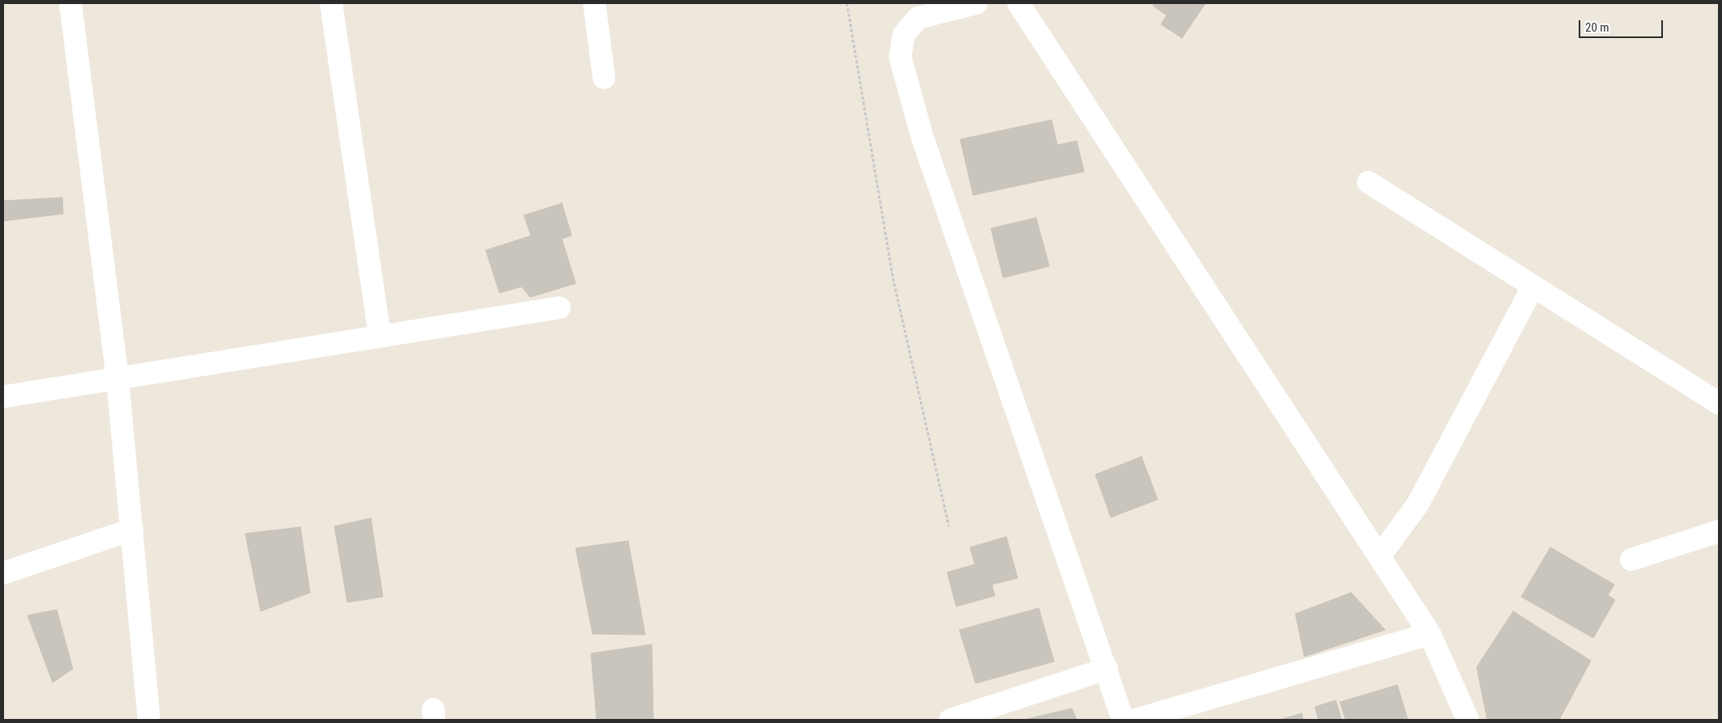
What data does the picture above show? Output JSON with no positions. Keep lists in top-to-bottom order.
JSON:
{
  "scale_bar": "20 m"
}
